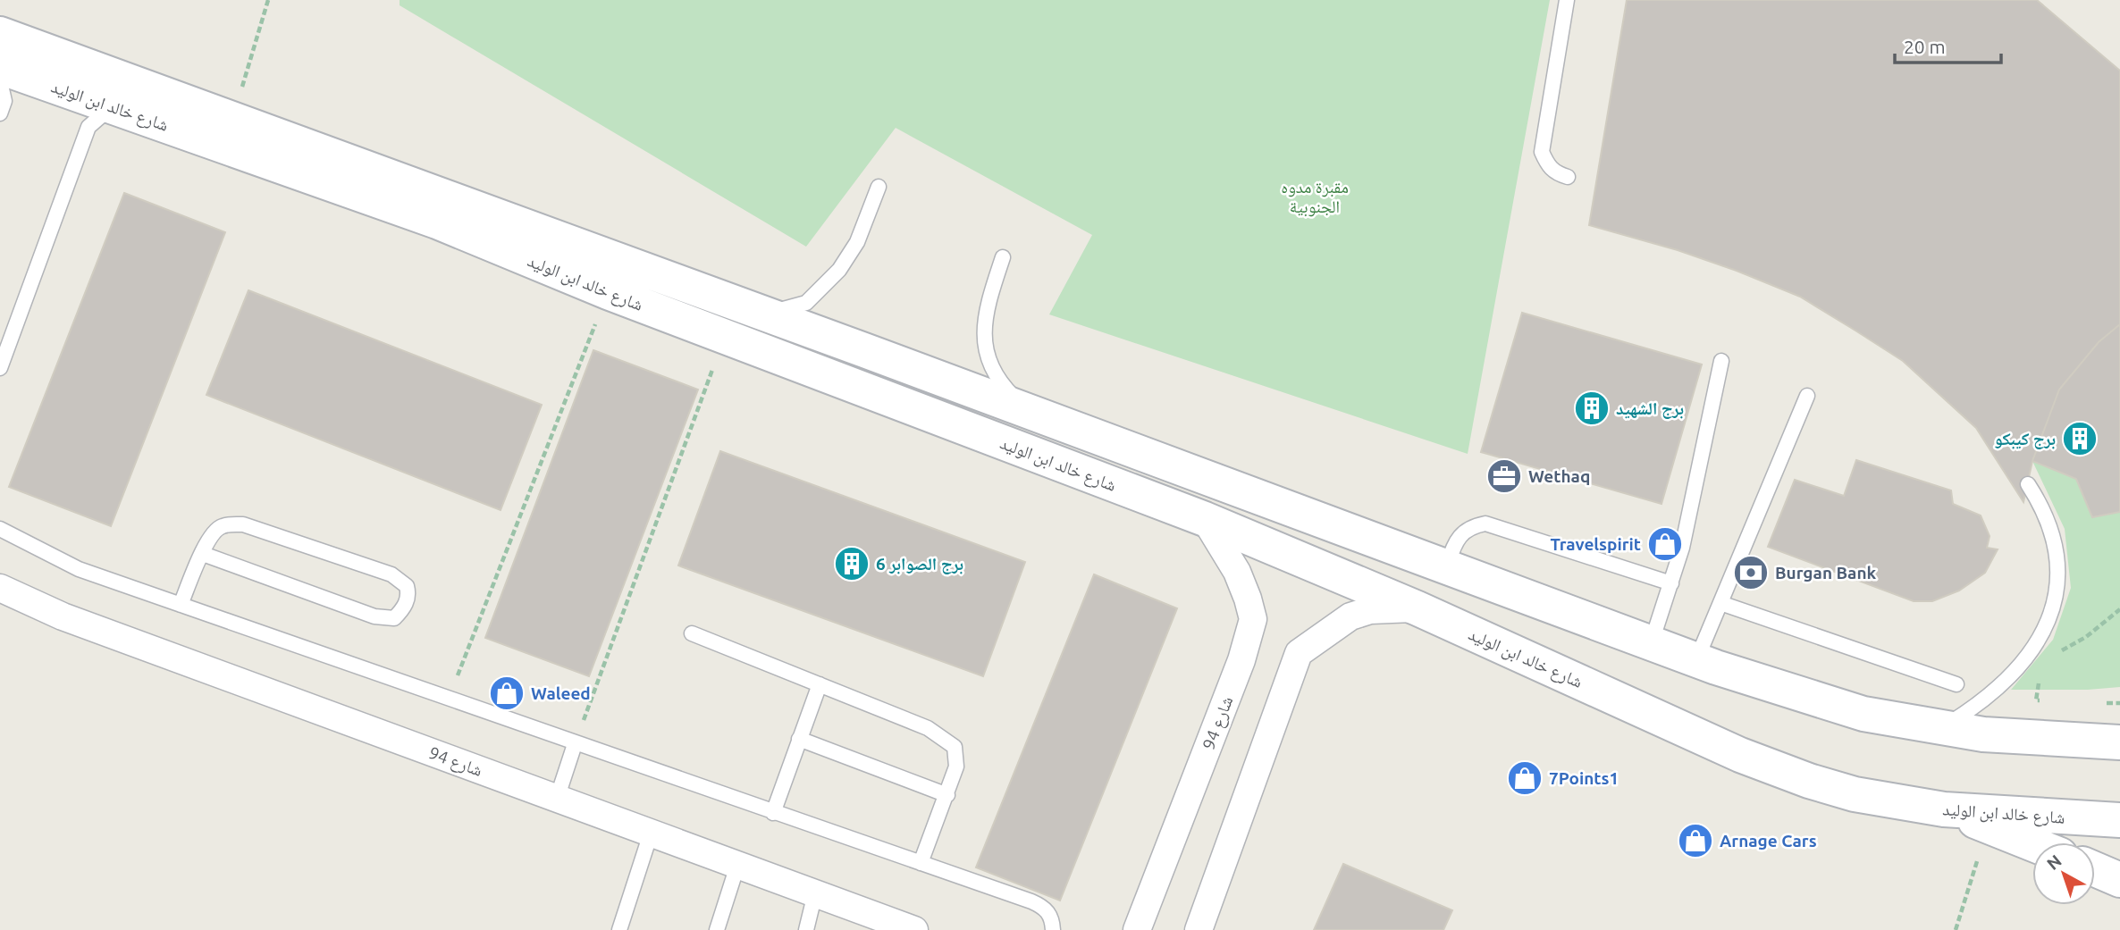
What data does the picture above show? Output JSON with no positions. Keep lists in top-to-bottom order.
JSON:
{
  "streets": {
    "main road": ["شارع خالد ابن الوليد"],
    "street": ["شارع 94"]
  },
  "crossings": [
    ["شارع خالد ابن الوليد", "شارع 94"]
  ],
  "parks": ["مقبرة مدوه الجنوبية"],
  "places": {
    "building": ["برج الشهيد", "برج كيبكو", "برج الصوابر 6"],
    "office": ["Wethaq"],
    "shop": [
      "Travelspirit",
      "Waleed",
      "7Points1",
      "Arnage Cars"
    ],
    "bank": ["Burgan Bank"]
  },
  "scale_bar": "20 m",
  "north": "top left"
}
